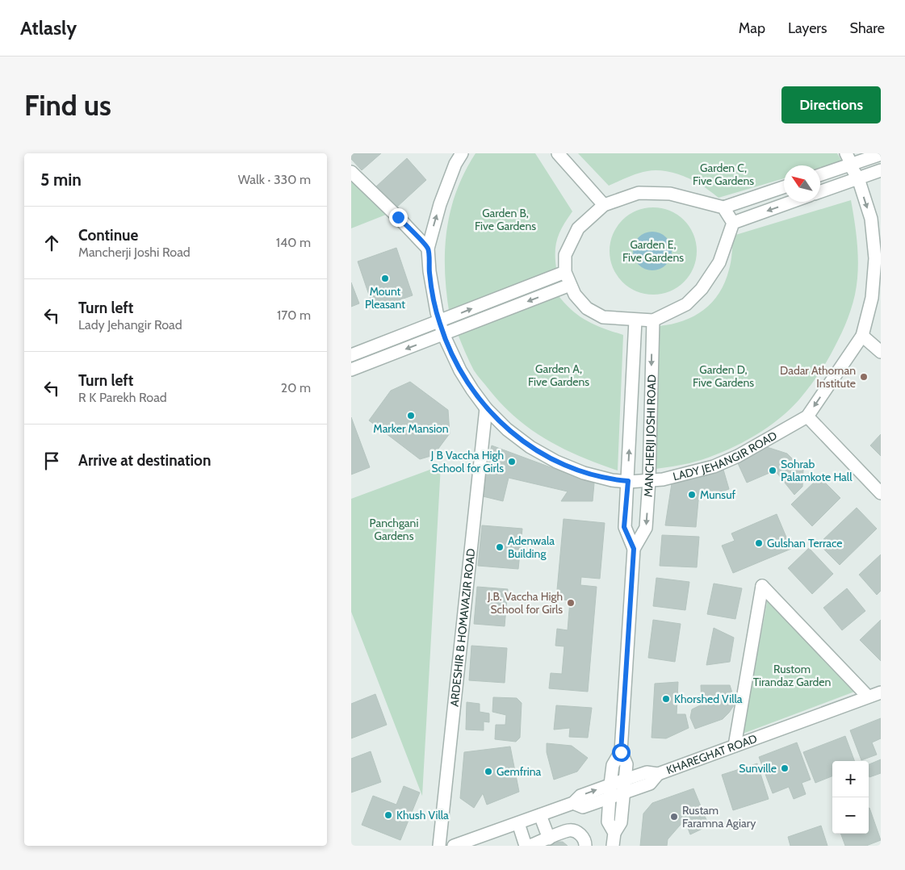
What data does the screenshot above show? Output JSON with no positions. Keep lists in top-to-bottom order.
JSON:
{
  "streets": {
    "street": [
      "MANCHERJI JOSHI ROAD",
      "LADY JEHANGIR ROAD",
      "ARDESHIR B HOMAVAZIR ROAD",
      "KHAREGHAT ROAD"
    ]
  },
  "crossings": [
    ["MANCHERJI JOSHI ROAD", "LADY JEHANGIR ROAD"],
    ["MANCHERJI JOSHI ROAD", "KHAREGHAT ROAD"],
    ["LADY JEHANGIR ROAD", "ARDESHIR B HOMAVAZIR ROAD"]
  ],
  "parks": [
    "Garden C, Five Gardens",
    "Garden B, Five Gardens",
    "Garden E, Five Gardens",
    "Garden A, Five Gardens",
    "Garden D, Five Gardens",
    "Panchgani Gardens",
    "Rustom Tirandaz Garden"
  ],
  "places": [
    "Mount Pleasant",
    "Dadar Athornan Institute",
    "Marker Mansion",
    "J B Vaccha High School for Girls",
    "Sohrab Palamkote Hall",
    "Munsuf",
    "Gulshan Terrace",
    "Adenwala Building",
    "J.B. Vaccha High School for Girls",
    "Khorshed Villa",
    "Sunville",
    "Gemfrina",
    "Khush Villa",
    "Rustam Faramna Agiary"
  ],
  "north": "top left",
  "page": {
    "header": "Atlasly",
    "nav": ["Map", "Layers", "Share"],
    "buttons": "Directions",
    "title": "Find us",
    "heading": ["5 min", "Walk · 330 m"],
    "list": [
      ["Continue", "Mancherji Joshi Road", "140 m"],
      ["Turn left", "Lady Jehangir Road", "170 m"],
      ["Turn left", "R K Parekh Road", "20 m"],
      "Arrive at destination"
    ],
    "map_buttons": ["+", "−"]
  }
}
